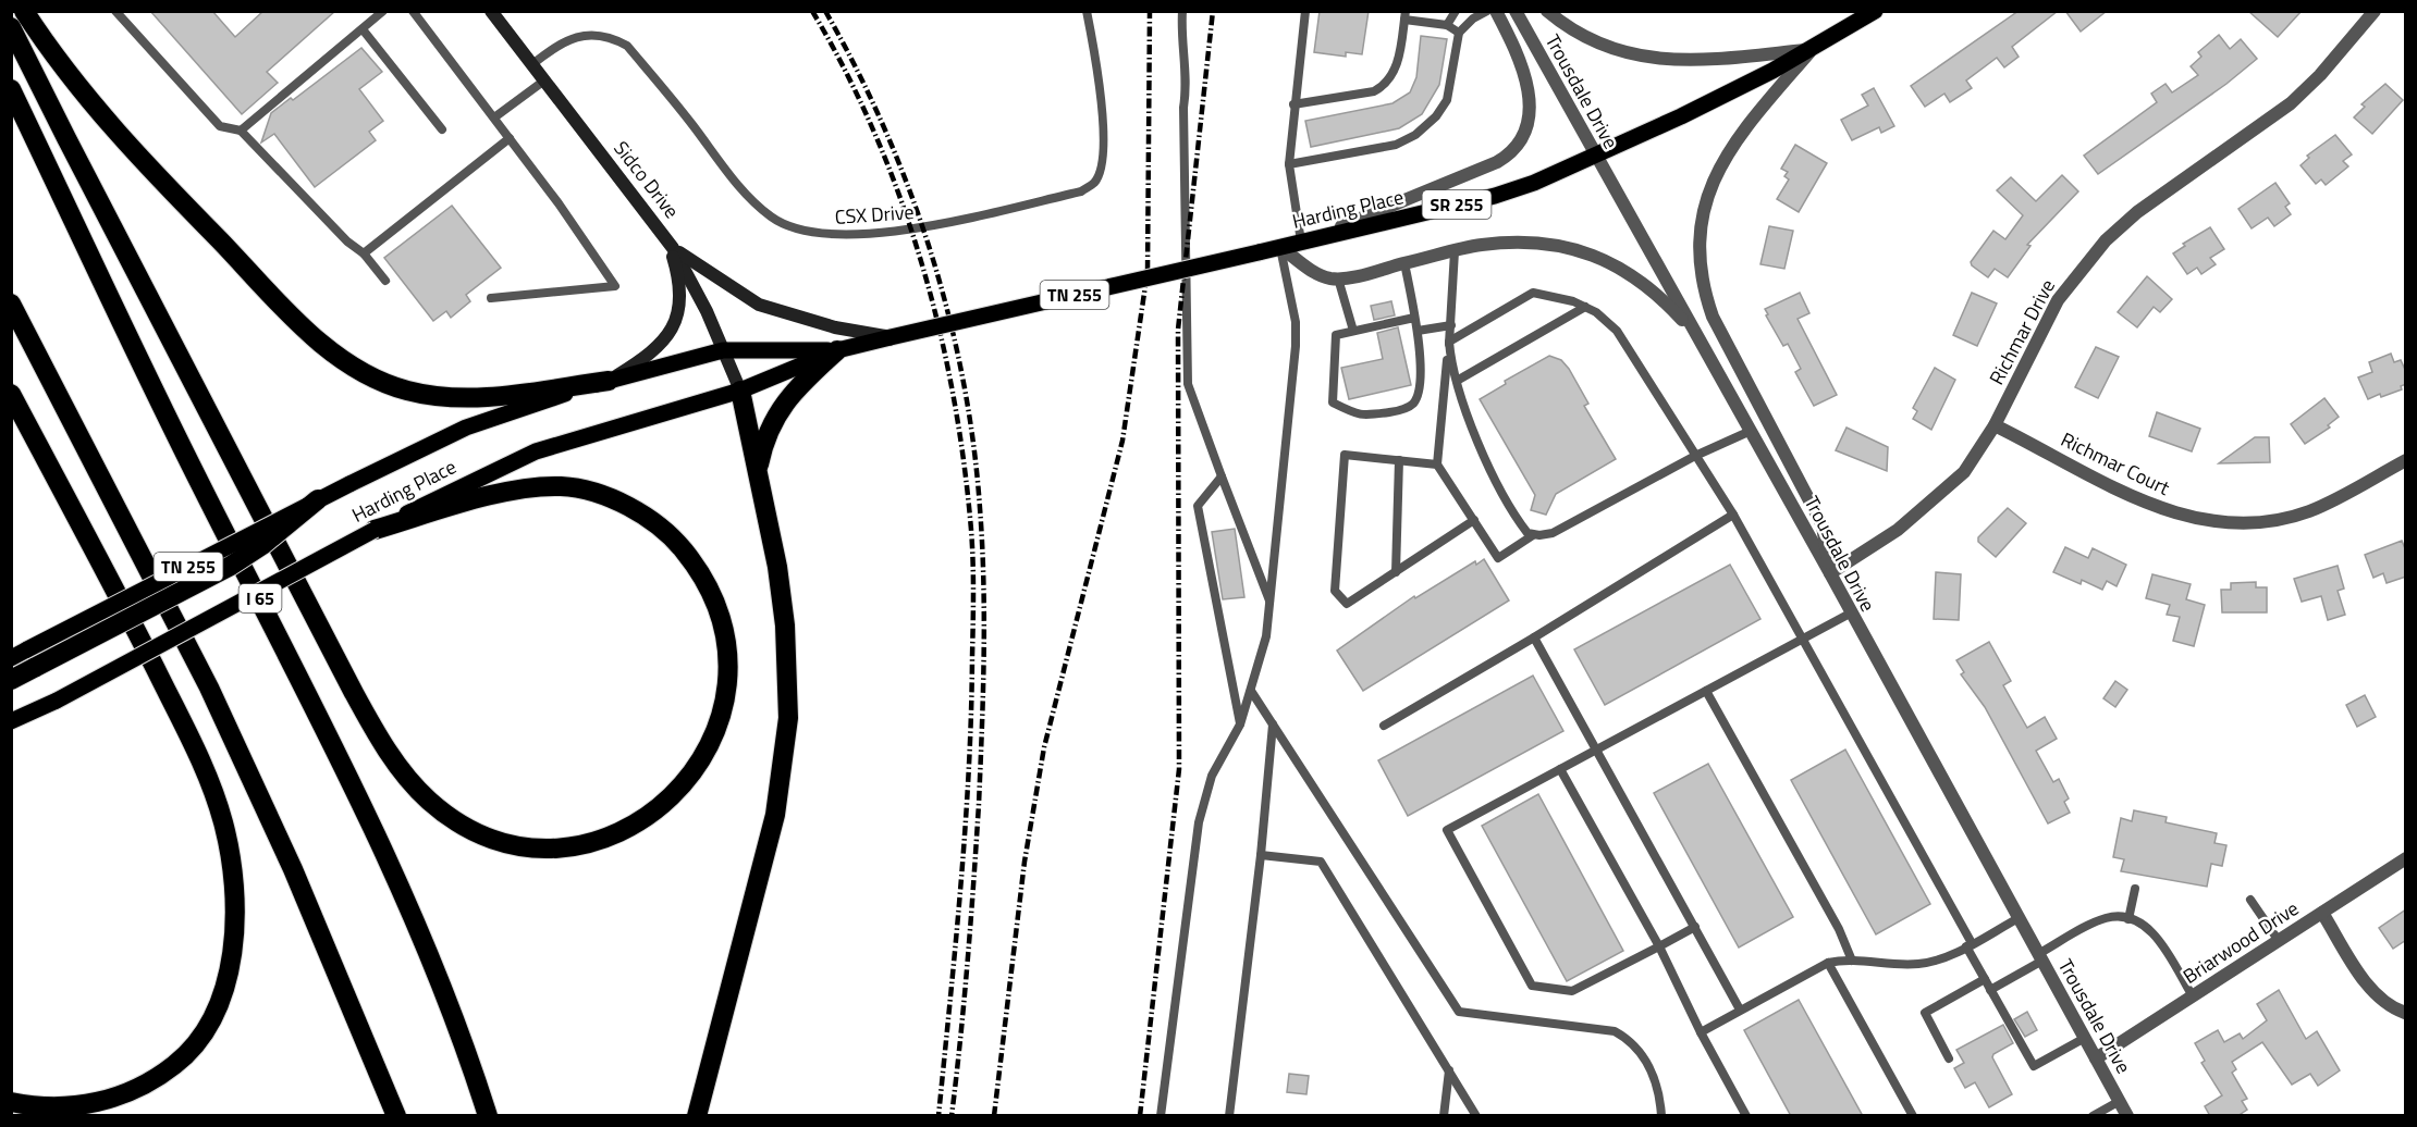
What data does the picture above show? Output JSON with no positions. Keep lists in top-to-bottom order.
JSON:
{
  "streets": {
    "highway": ["I 65"],
    "main road": [
      "Sidco Drive",
      "SR 255",
      "Harding Place",
      "TN 255"
    ],
    "street": [
      "Trousdale Drive",
      "Richmar Drive",
      "Richmar Court",
      "Briarwood Drive"
    ],
    "lane": ["CSX Drive"]
  },
  "crossings": [
    ["Trousdale Drive", "Harding Place"],
    ["Trousdale Drive", "Richmar Drive"],
    ["Trousdale Drive", "Briarwood Drive"],
    ["Sidco Drive", "Harding Place"],
    ["Sidco Drive", "CSX Drive"],
    ["Sidco Drive", "TN 255"],
    ["Harding Place", "TN 255"],
    ["Richmar Drive", "Richmar Court"]
  ]
}
